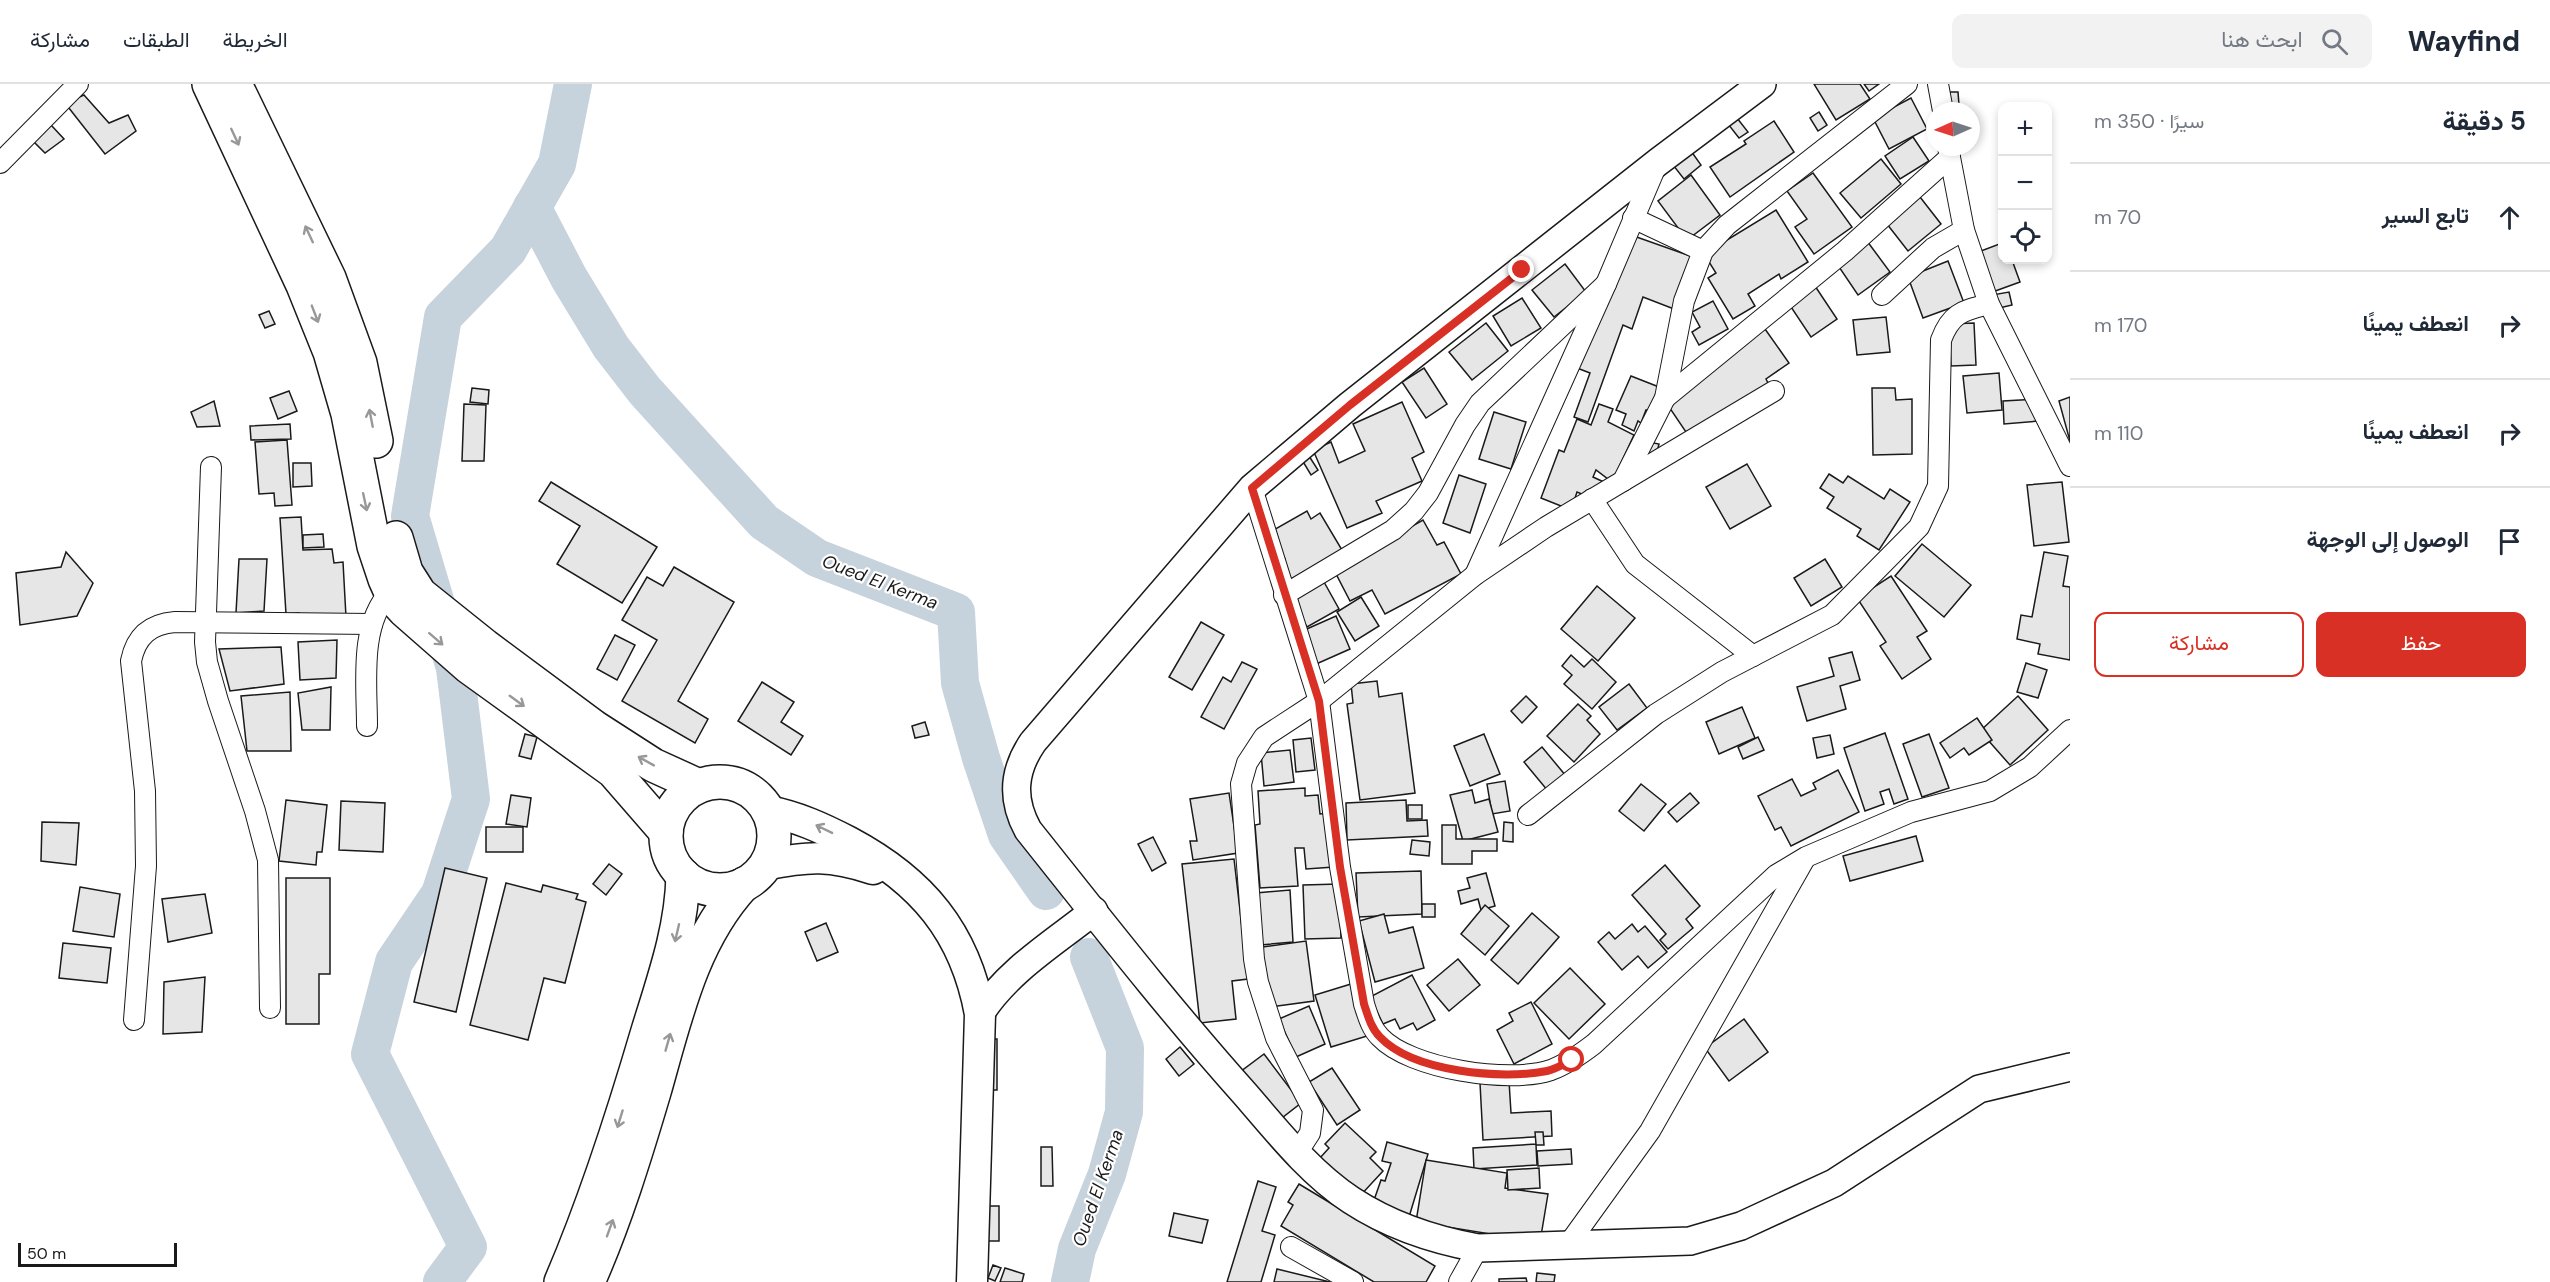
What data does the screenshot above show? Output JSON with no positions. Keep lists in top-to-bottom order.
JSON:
{
  "water": ["Oued El Kerma"],
  "scale_bar": "50 m",
  "north": "left",
  "page": {
    "header": "Wayfind",
    "search": "ابحث هنا",
    "nav": ["الخريطة", "الطبقات", "مشاركة"],
    "heading": ["5 دقيقة", "سيرًا · 350 m"],
    "map_buttons": ["+", "−"],
    "list": [
      ["تابع السير", "70 m"],
      ["انعطف يمينًا", "170 m"],
      ["انعطف يمينًا", "110 m"],
      "الوصول إلى الوجهة"
    ],
    "buttons": ["حفظ", "مشاركة"],
    "scale": "50 m"
  }
}
